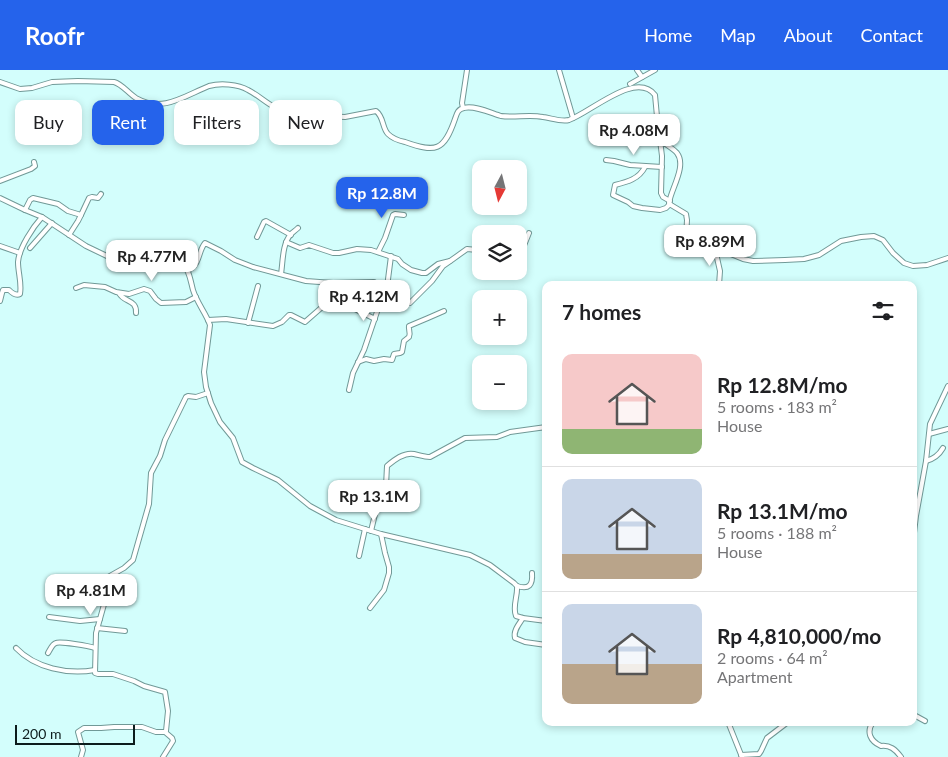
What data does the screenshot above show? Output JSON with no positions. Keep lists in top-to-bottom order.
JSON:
{
  "scale_bar": "200 m",
  "north": "bottom",
  "page": {
    "header": "Roofr",
    "nav": [
      "Home",
      "Map",
      "About",
      "Contact"
    ],
    "chip": [
      "Buy",
      "Rent",
      "Filters",
      "New"
    ],
    "price": [
      "Rp 4.08M",
      "Rp 12.8M",
      "Rp 8.89M",
      "Rp 4.77M",
      "Rp 4.12M",
      "Rp 13.1M",
      "Rp 4.81M"
    ],
    "map_buttons": ["+", "−"],
    "heading": "7 homes",
    "list": [
      {
        "name": "Rp 12.8M/mo",
        "note": "5 rooms · 183 m² · House"
      },
      {
        "name": "Rp 13.1M/mo",
        "note": "5 rooms · 188 m² · House"
      },
      {
        "name": "Rp 4,810,000/mo",
        "note": "2 rooms · 64 m² · Apartment"
      }
    ],
    "scale": "200 m"
  }
}
